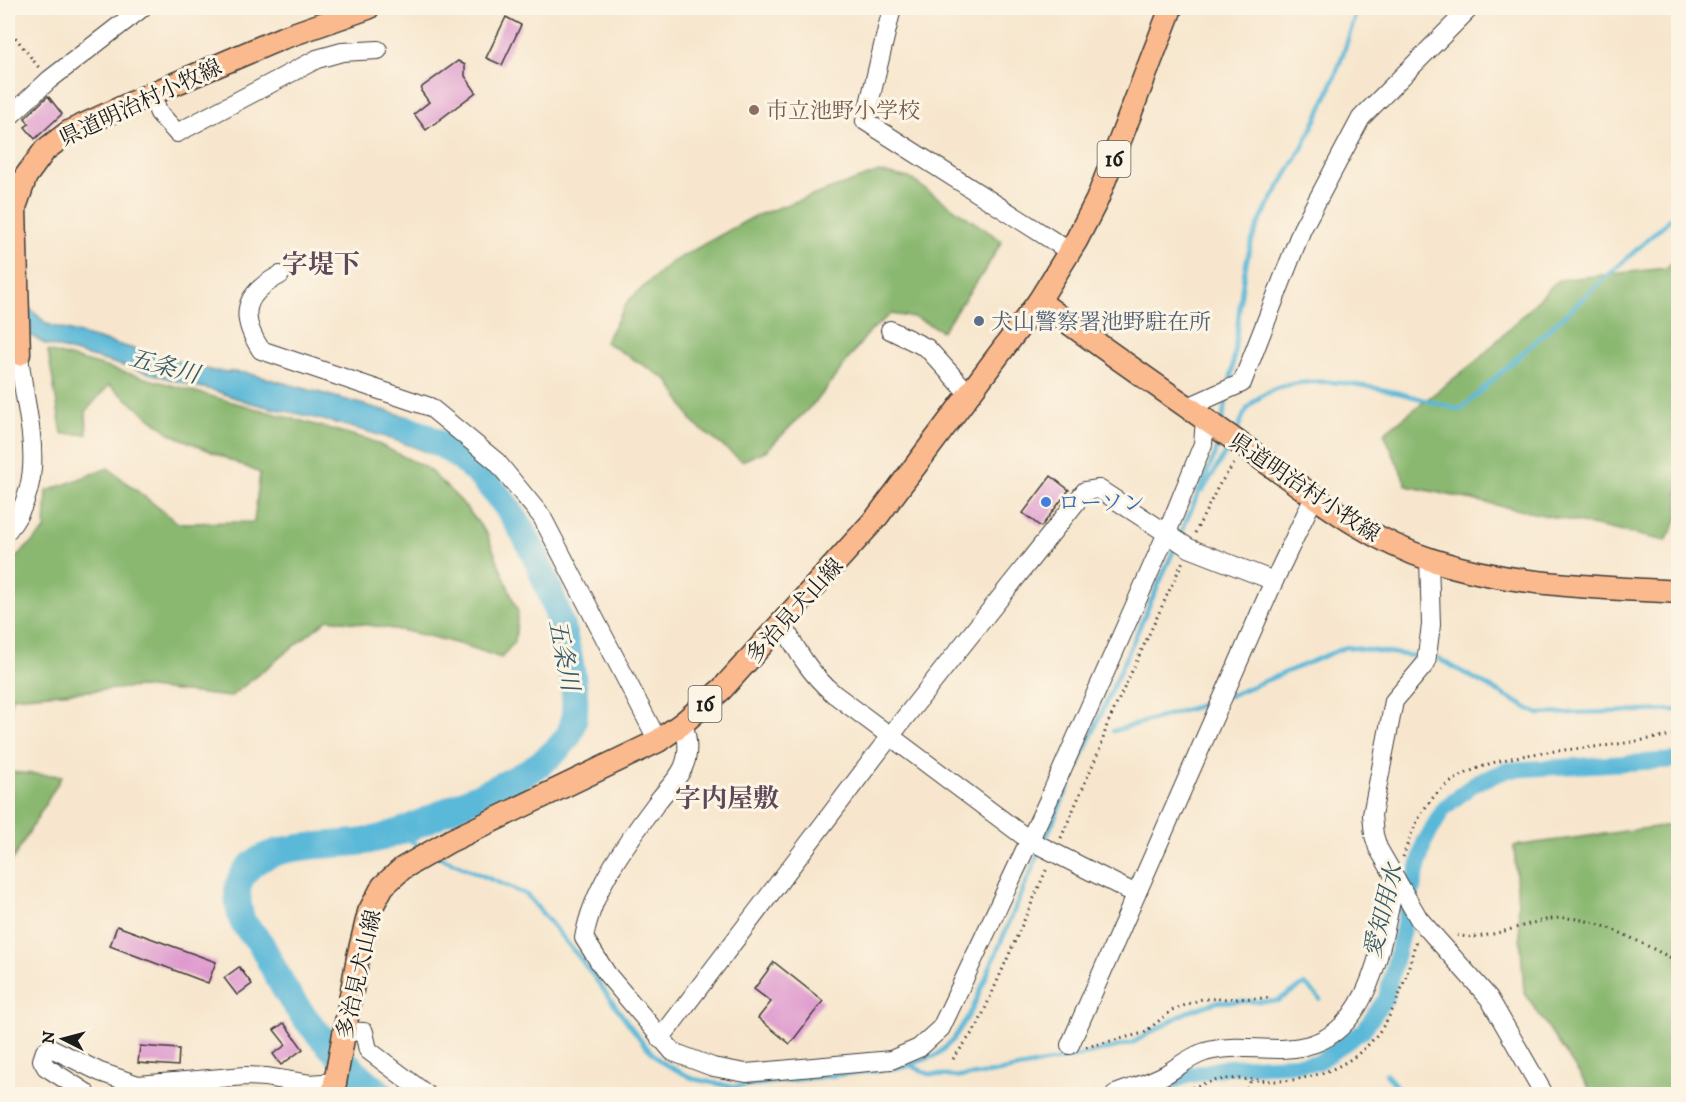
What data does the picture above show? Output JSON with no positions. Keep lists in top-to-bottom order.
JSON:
{
  "streets": {
    "main road": ["県道明治村小牧線", "16", "多治見犬山線"]
  },
  "crossings": [
    ["県道明治村小牧線", "多治見犬山線"]
  ],
  "districts": ["字堤下", "字内屋敷"],
  "water": ["五条川", "愛知用水"],
  "places": ["市立池野小学校", "犬山警察署池野駐在所", "ローソン"],
  "north": "left"
}
